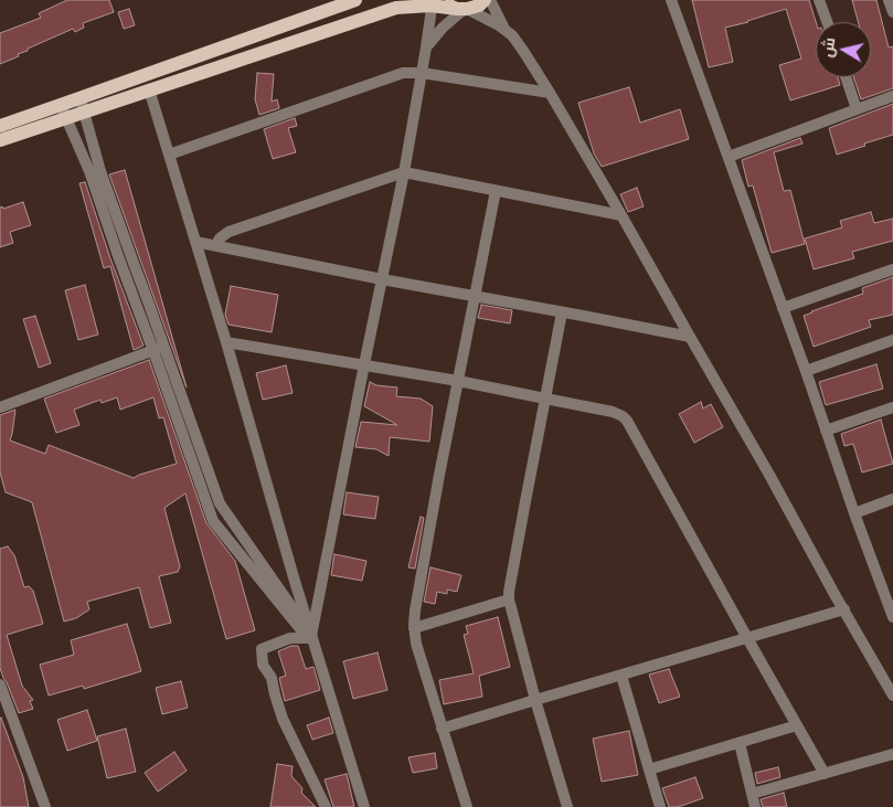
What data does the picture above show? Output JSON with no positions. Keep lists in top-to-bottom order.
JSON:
{
  "north": "left"
}
